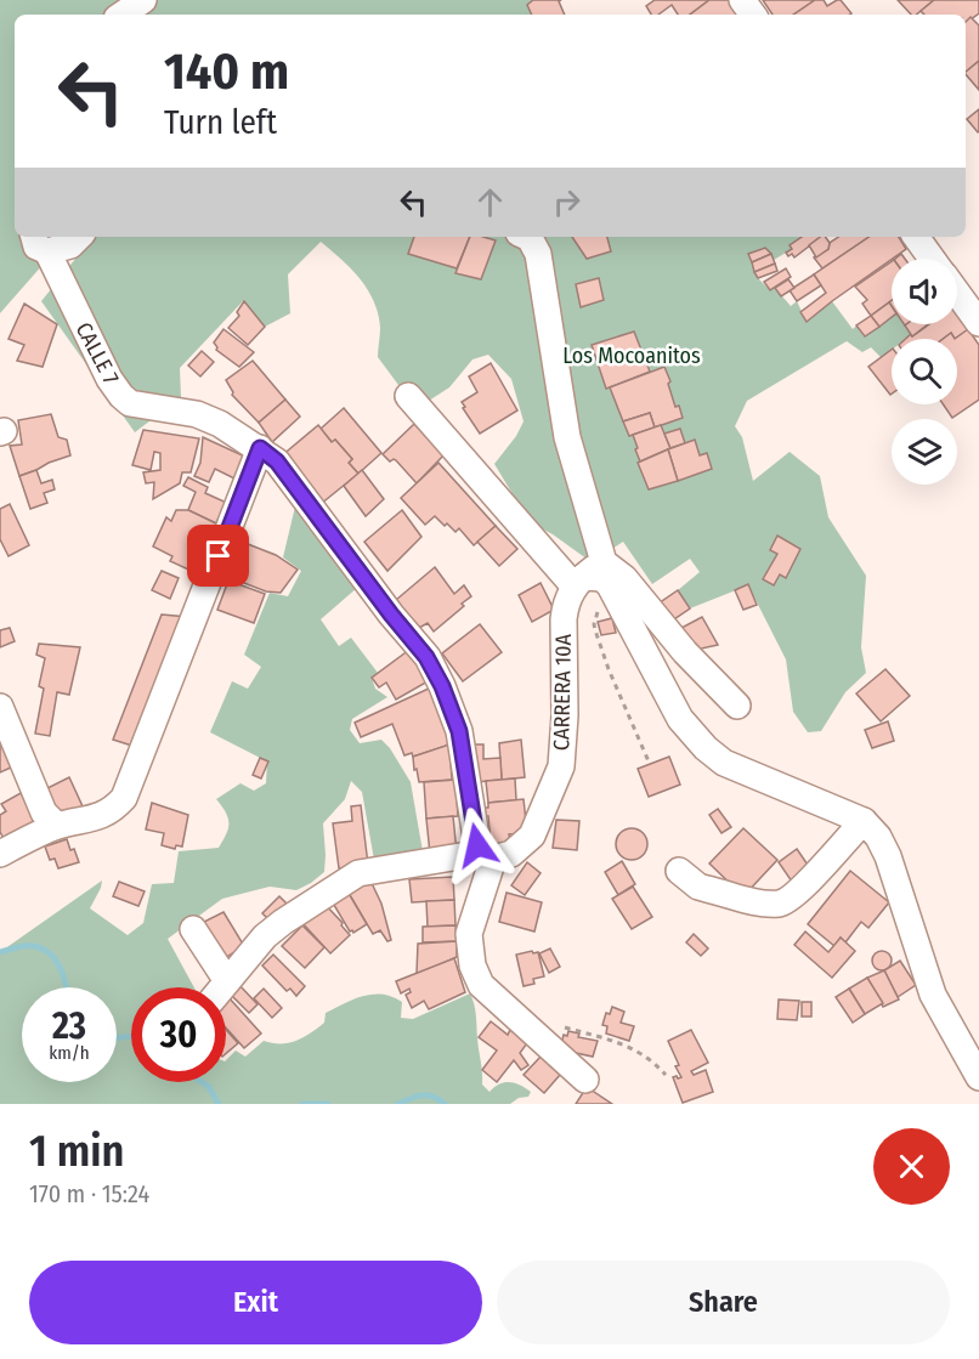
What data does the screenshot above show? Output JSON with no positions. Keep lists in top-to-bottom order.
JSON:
{
  "streets": {
    "street": ["CALLE 7", "CARRERA 10A"]
  },
  "crossings": [
    ["CALLE 7", "CARRERA 10A"]
  ],
  "parks": ["Los Mocoanitos"],
  "page": {
    "turn": ["140 m", "Turn left"],
    "speed": "23 km/h",
    "limit": "30",
    "heading": ["1 min", "170 m · 15:24"],
    "buttons": ["Exit", "Share"]
  }
}
